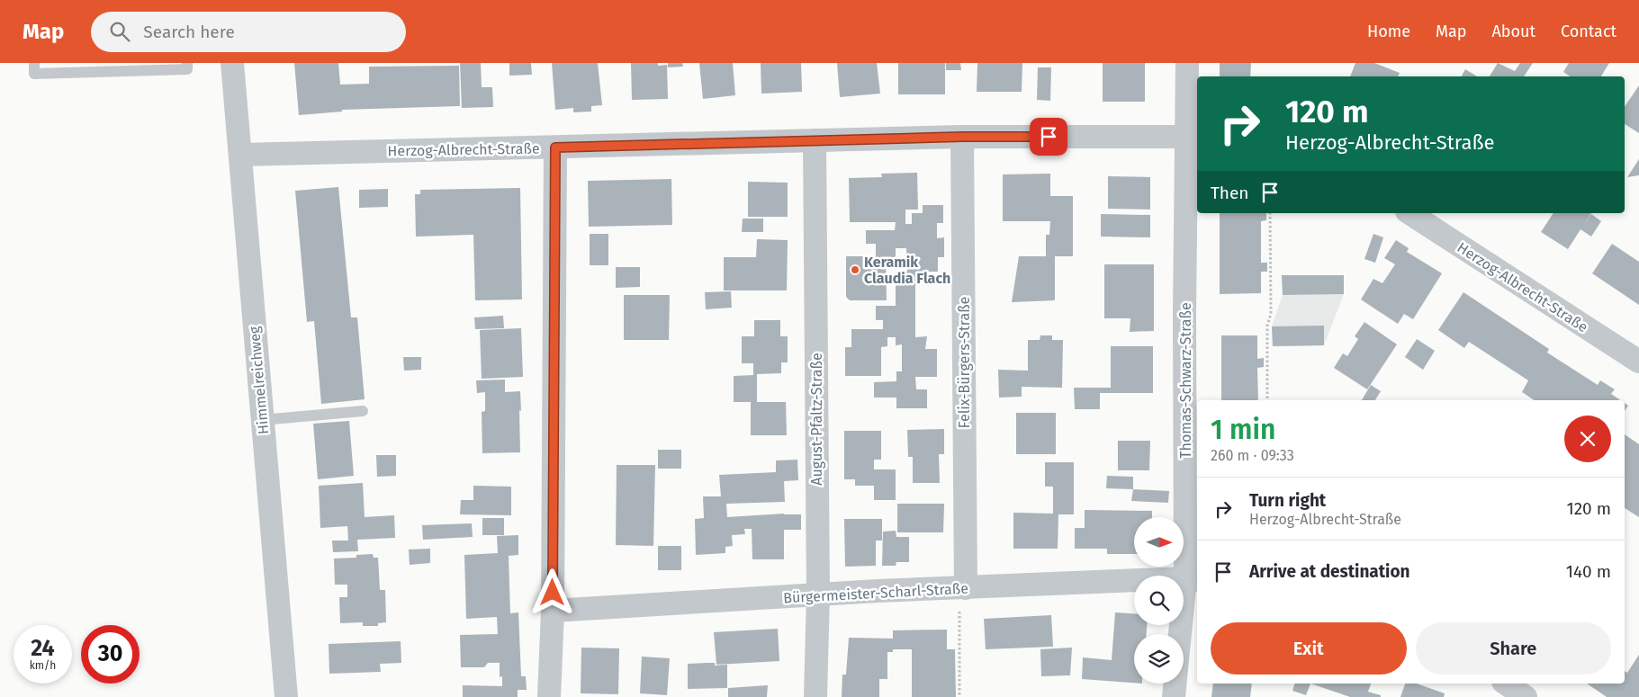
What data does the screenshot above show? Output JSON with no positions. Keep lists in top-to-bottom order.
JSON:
{
  "streets": {
    "street": [
      "Herzog-Albrecht-Straße",
      "Felix-Bürgers-Straße",
      "Himmelreichweg",
      "Thomas-Schwarz-Straße",
      "August-Pfaltz-Straße",
      "Bürgermeister-Scharl-Straße"
    ]
  },
  "crossings": [
    ["Herzog-Albrecht-Straße", "Felix-Bürgers-Straße"],
    ["Herzog-Albrecht-Straße", "Himmelreichweg"],
    ["Herzog-Albrecht-Straße", "Thomas-Schwarz-Straße"],
    ["Herzog-Albrecht-Straße", "August-Pfaltz-Straße"],
    ["Felix-Bürgers-Straße", "Bürgermeister-Scharl-Straße"],
    ["Thomas-Schwarz-Straße", "Bürgermeister-Scharl-Straße"],
    ["August-Pfaltz-Straße", "Bürgermeister-Scharl-Straße"]
  ],
  "places": ["Keramik Claudia Flach"],
  "north": "right",
  "page": {
    "header": "Map",
    "search": "Search here",
    "nav": [
      "Home",
      "Map",
      "About",
      "Contact"
    ],
    "turn": ["120 m", "Herzog-Albrecht-Straße"],
    "then": "Then",
    "heading": ["1 min", "260 m · 09:33"],
    "list": [
      {
        "name": "Turn right",
        "note": "Herzog-Albrecht-Straße",
        "value": "120 m"
      },
      {
        "name": "Arrive at destination",
        "value": "140 m"
      }
    ],
    "buttons": ["Exit", "Share"],
    "speed": "24 km/h",
    "limit": "30"
  }
}
